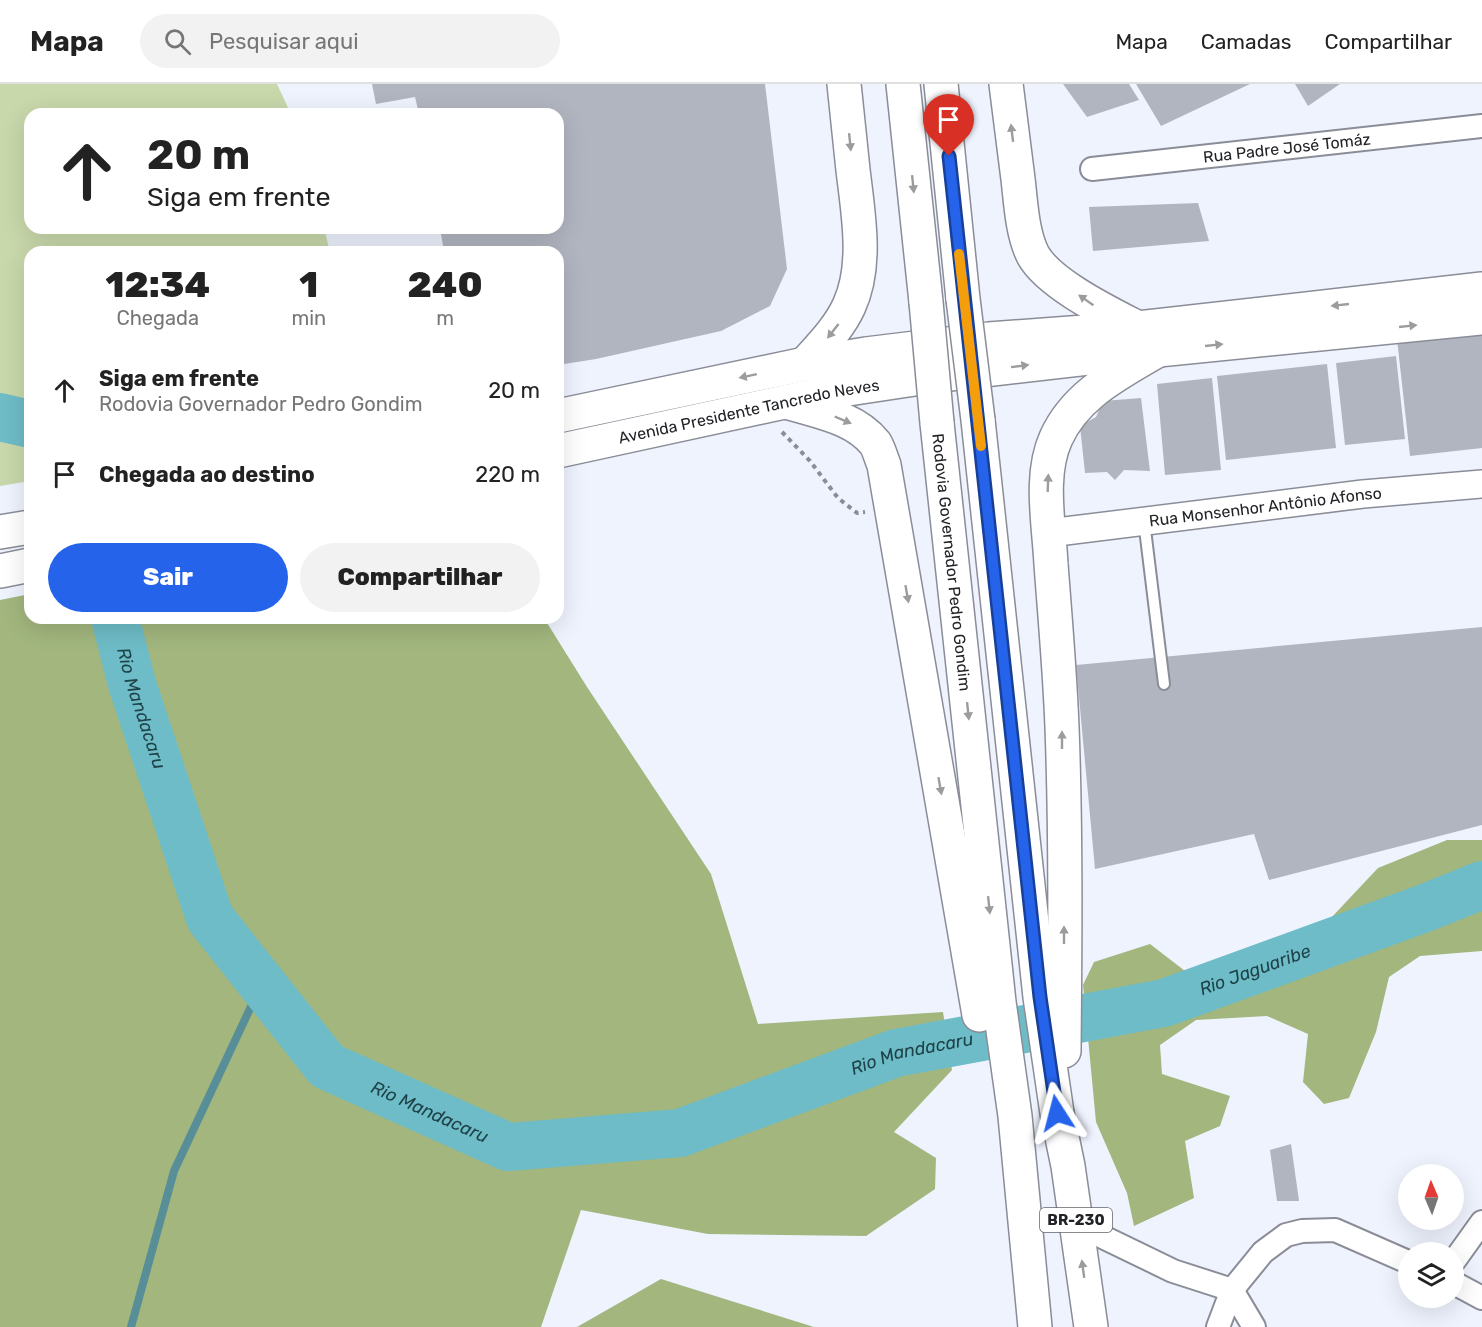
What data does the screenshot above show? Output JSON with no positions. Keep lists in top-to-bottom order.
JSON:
{
  "streets": {
    "main road": ["Avenida Presidente Tancredo Neves", "Rodovia Governador Pedro Gondim", "BR-230"],
    "street": ["Rua Padre José Tomáz", "Rua Monsenhor Antônio Afonso"]
  },
  "crossings": [
    ["Rodovia Governador Pedro Gondim", "BR-230"]
  ],
  "water": ["Rio Mandacaru", "Rio Jaguaribe"],
  "north": "top",
  "page": {
    "header": "Mapa",
    "search": "Pesquisar aqui",
    "nav": ["Mapa", "Camadas", "Compartilhar"],
    "turn": ["20 m", "Siga em frente"],
    "eta": [
      "12:34",
      "Chegada",
      "1",
      "min",
      "240",
      "m"
    ],
    "list": [
      {
        "name": "Siga em frente",
        "note": "Rodovia Governador Pedro Gondim",
        "value": "20 m"
      },
      {
        "name": "Chegada ao destino",
        "value": "220 m"
      }
    ],
    "buttons": ["Sair", "Compartilhar"]
  }
}
